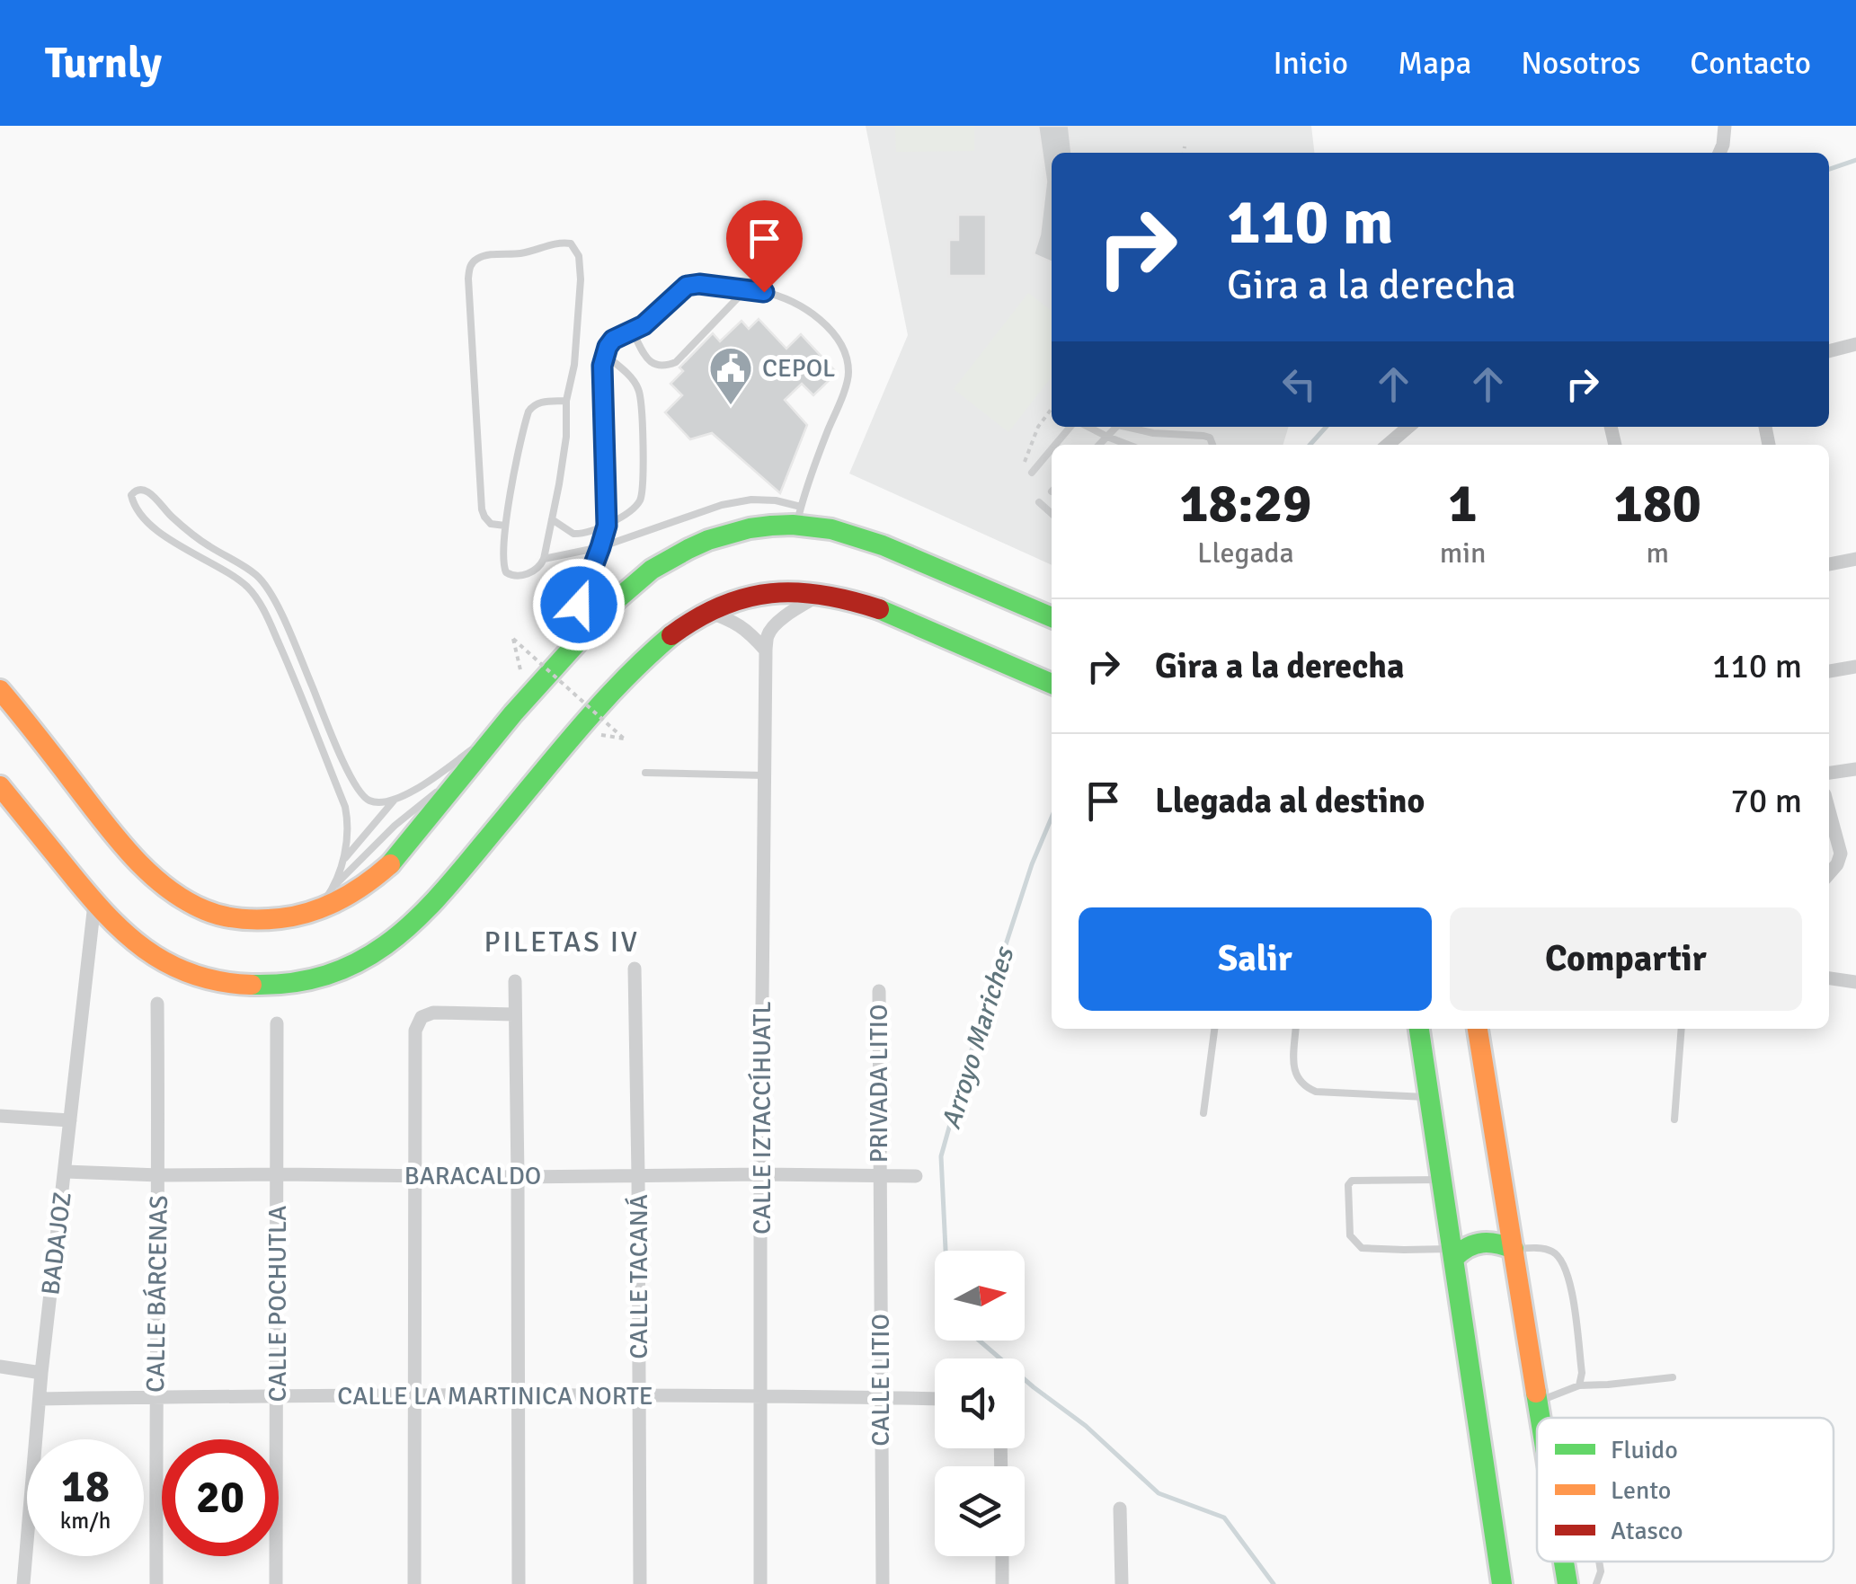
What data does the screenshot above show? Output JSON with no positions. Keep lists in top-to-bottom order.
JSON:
{
  "streets": {
    "street": [
      "PRIVADA LITIO",
      "CALLE IZTACCÍHUATL",
      "BARACALDO",
      "BADAJOZ",
      "CALLE TACANÁ",
      "CALLE BÁRCENAS",
      "CALLE POCHUTLA",
      "CALLE LITIO",
      "CALLE LA MARTINICA NORTE"
    ]
  },
  "crossings": [
    ["PRIVADA LITIO", "BARACALDO"],
    ["PRIVADA LITIO", "CALLE LITIO"],
    ["CALLE IZTACCÍHUATL", "BARACALDO"],
    ["CALLE IZTACCÍHUATL", "CALLE LA MARTINICA NORTE"],
    ["BARACALDO", "BADAJOZ"],
    ["BARACALDO", "CALLE TACANÁ"],
    ["BARACALDO", "CALLE BÁRCENAS"],
    ["BARACALDO", "CALLE POCHUTLA"],
    ["BARACALDO", "CALLE LITIO"],
    ["BADAJOZ", "CALLE LA MARTINICA NORTE"],
    ["CALLE TACANÁ", "CALLE LA MARTINICA NORTE"],
    ["CALLE BÁRCENAS", "CALLE LA MARTINICA NORTE"],
    ["CALLE POCHUTLA", "CALLE LA MARTINICA NORTE"],
    ["CALLE LITIO", "CALLE LA MARTINICA NORTE"]
  ],
  "districts": ["PILETAS IV"],
  "water": ["Arroyo Mariches"],
  "places": {
    "public building": ["CEPOL"]
  },
  "legend": ["Fluido", "Lento", "Atasco"],
  "north": "right",
  "page": {
    "header": "Turnly",
    "nav": [
      "Inicio",
      "Mapa",
      "Nosotros",
      "Contacto"
    ],
    "turn": ["110 m", "Gira a la derecha"],
    "eta": [
      "18:29",
      "Llegada",
      "1",
      "min",
      "180",
      "m"
    ],
    "list": [
      {
        "name": "Gira a la derecha",
        "value": "110 m"
      },
      {
        "name": "Llegada al destino",
        "value": "70 m"
      }
    ],
    "buttons": ["Salir", "Compartir"],
    "speed": "18 km/h",
    "limit": "20"
  }
}
